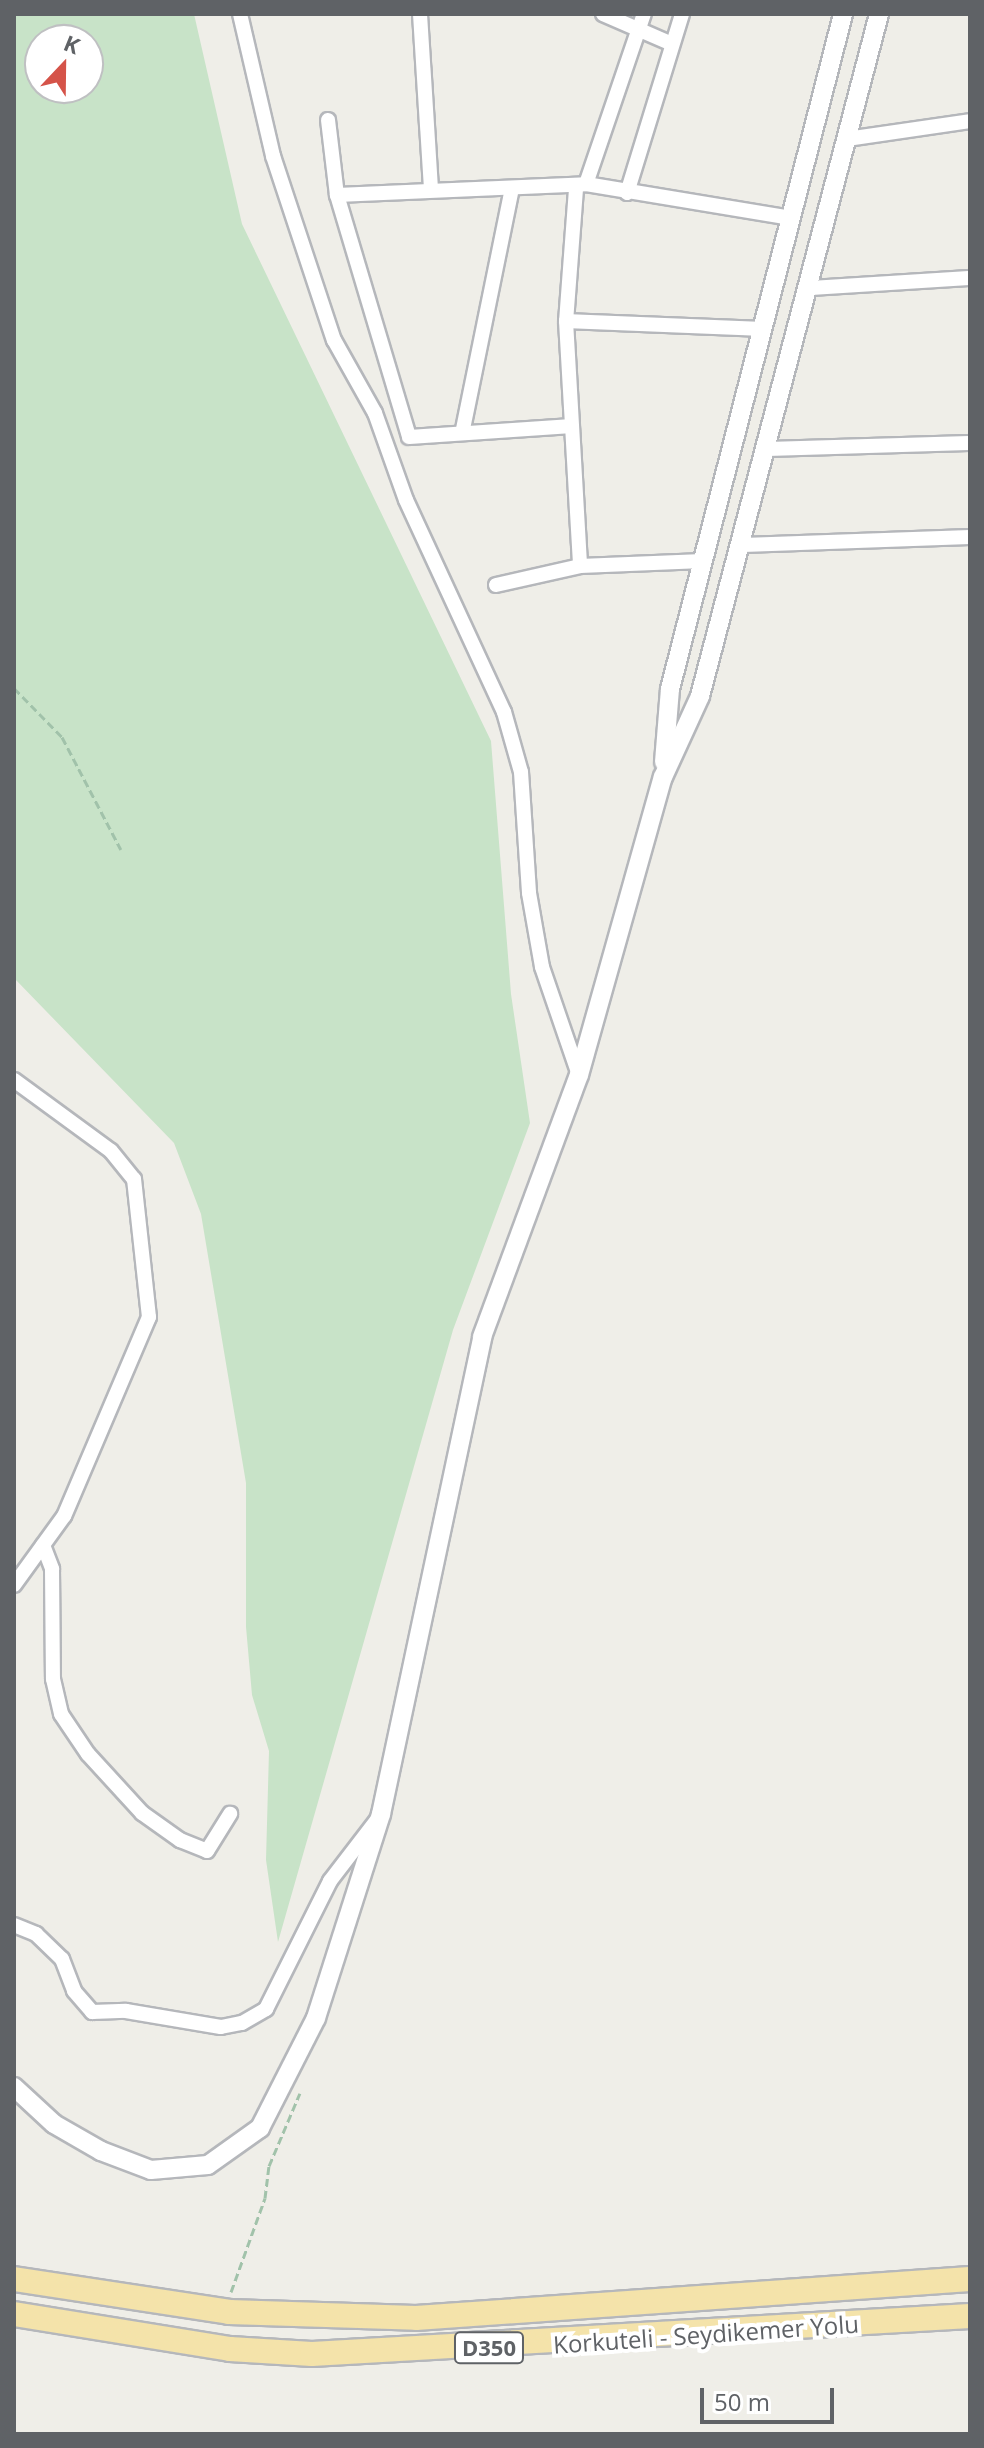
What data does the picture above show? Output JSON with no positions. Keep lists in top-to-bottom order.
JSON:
{
  "streets": {
    "highway": ["Korkuteli - Seydikemer Yolu", "D350"]
  },
  "scale_bar": "50 m",
  "north": "top"
}
